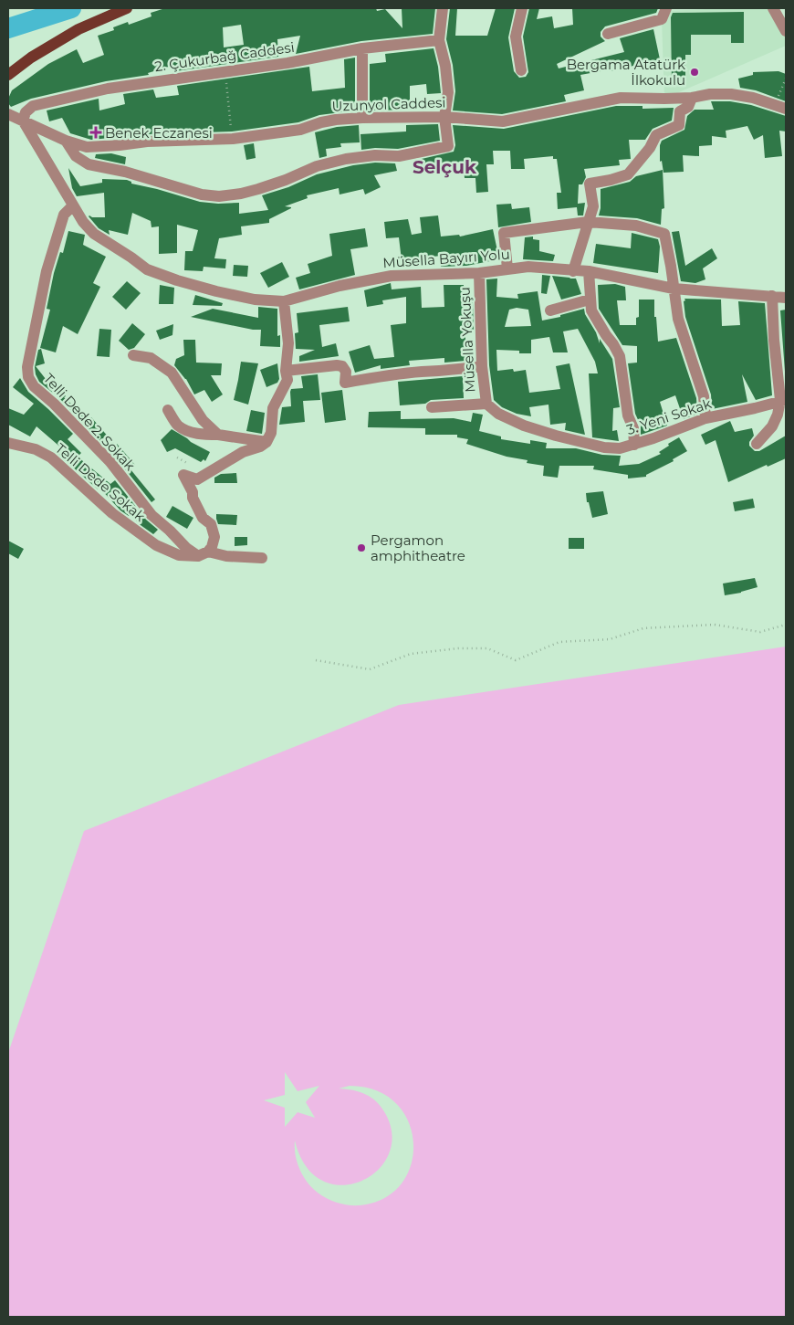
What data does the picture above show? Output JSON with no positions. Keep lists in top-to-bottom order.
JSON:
{
  "streets": {
    "street": [
      "2. Çukurbağ Caddesi",
      "Uzunyol Caddesi",
      "Müsella Bayırı Yolu",
      "Müsella Yokuşu",
      "3. Yeni Sokak",
      "Telli Dede 2. Sokak",
      "Telli Dede Sokak"
    ]
  },
  "crossings": [
    ["2. Çukurbağ Caddesi", "Uzunyol Caddesi"],
    ["2. Çukurbağ Caddesi", "Müsella Bayırı Yolu"],
    ["Uzunyol Caddesi", "Müsella Bayırı Yolu"],
    ["Müsella Bayırı Yolu", "Müsella Yokuşu"],
    ["Müsella Bayırı Yolu", "Telli Dede 2. Sokak"],
    ["Müsella Yokuşu", "3. Yeni Sokak"],
    ["Telli Dede 2. Sokak", "Telli Dede Sokak"]
  ],
  "districts": ["Selçuk"],
  "places": {
    "other": ["Bergama Atatürk İlkokulu", "Pergamon amphitheatre"],
    "health": ["Benek Eczanesi"]
  }
}
